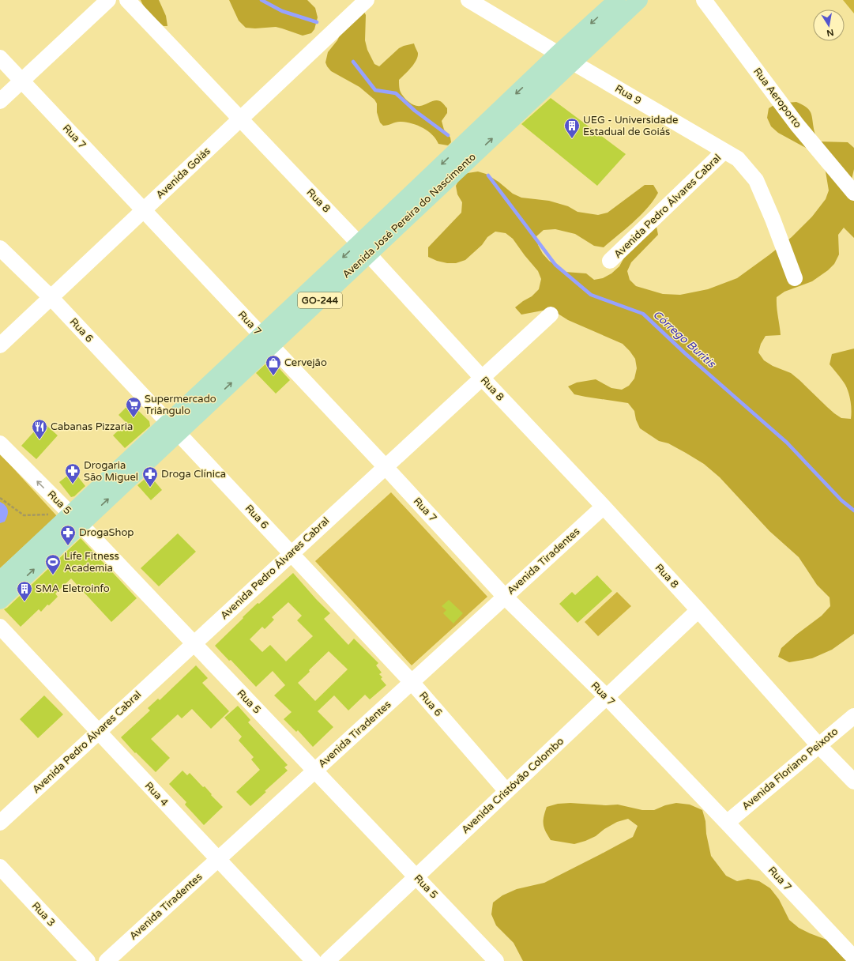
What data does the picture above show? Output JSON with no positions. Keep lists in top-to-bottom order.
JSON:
{
  "streets": {
    "main road": ["Avenida José Pereira do Nascimento", "GO-244"],
    "street": [
      "Rua 9",
      "Rua Aeroporto",
      "Rua 7",
      "Avenida Goiás",
      "Rua 8",
      "Avenida Pedro Álvares Cabral",
      "Rua 6",
      "Rua 5",
      "Avenida Tiradentes",
      "Avenida Floriano Peixoto",
      "Avenida Cristóvão Colombo",
      "Rua 4",
      "Rua 3"
    ]
  },
  "crossings": [
    ["Rua 9", "Avenida Pedro Álvares Cabral"],
    ["Rua 9", "Avenida José Pereira do Nascimento"],
    ["Rua 7", "Avenida Goiás"],
    ["Rua 7", "Avenida Pedro Álvares Cabral"],
    ["Rua 7", "Avenida José Pereira do Nascimento"],
    ["Rua 7", "Avenida Tiradentes"],
    ["Rua 7", "Avenida Floriano Peixoto"],
    ["Rua 7", "Avenida Cristóvão Colombo"],
    ["Avenida Goiás", "Rua 8"],
    ["Avenida Goiás", "Rua 6"],
    ["Rua 8", "Avenida Pedro Álvares Cabral"],
    ["Rua 8", "Avenida José Pereira do Nascimento"],
    ["Rua 8", "Avenida Tiradentes"],
    ["Rua 8", "Avenida Floriano Peixoto"],
    ["Rua 8", "Avenida Cristóvão Colombo"],
    ["Avenida Pedro Álvares Cabral", "Rua 6"],
    ["Avenida Pedro Álvares Cabral", "Rua 5"],
    ["Avenida Pedro Álvares Cabral", "Rua 4"],
    ["Avenida José Pereira do Nascimento", "Rua 6"],
    ["Avenida José Pereira do Nascimento", "Rua 5"],
    ["Rua 6", "Avenida Tiradentes"],
    ["Rua 6", "Avenida Cristóvão Colombo"],
    ["Rua 5", "Avenida Tiradentes"],
    ["Rua 5", "Avenida Cristóvão Colombo"],
    ["Avenida Tiradentes", "Rua 4"]
  ],
  "water": ["Córrego Buritis"],
  "places": {
    "building": ["UEG - Universidade Estadual de Goiás", "SMA Eletroinfo"],
    "shop": ["Cervejão"],
    "supermarket": ["Supermercado Triângulo"],
    "restaurant": ["Cabanas Pizzaria"],
    "pharmacy": ["Drogaria São Miguel", "Droga Clínica", "DrogaShop"],
    "sports": ["Life Fitness Academia"]
  },
  "north": "bottom"
}
